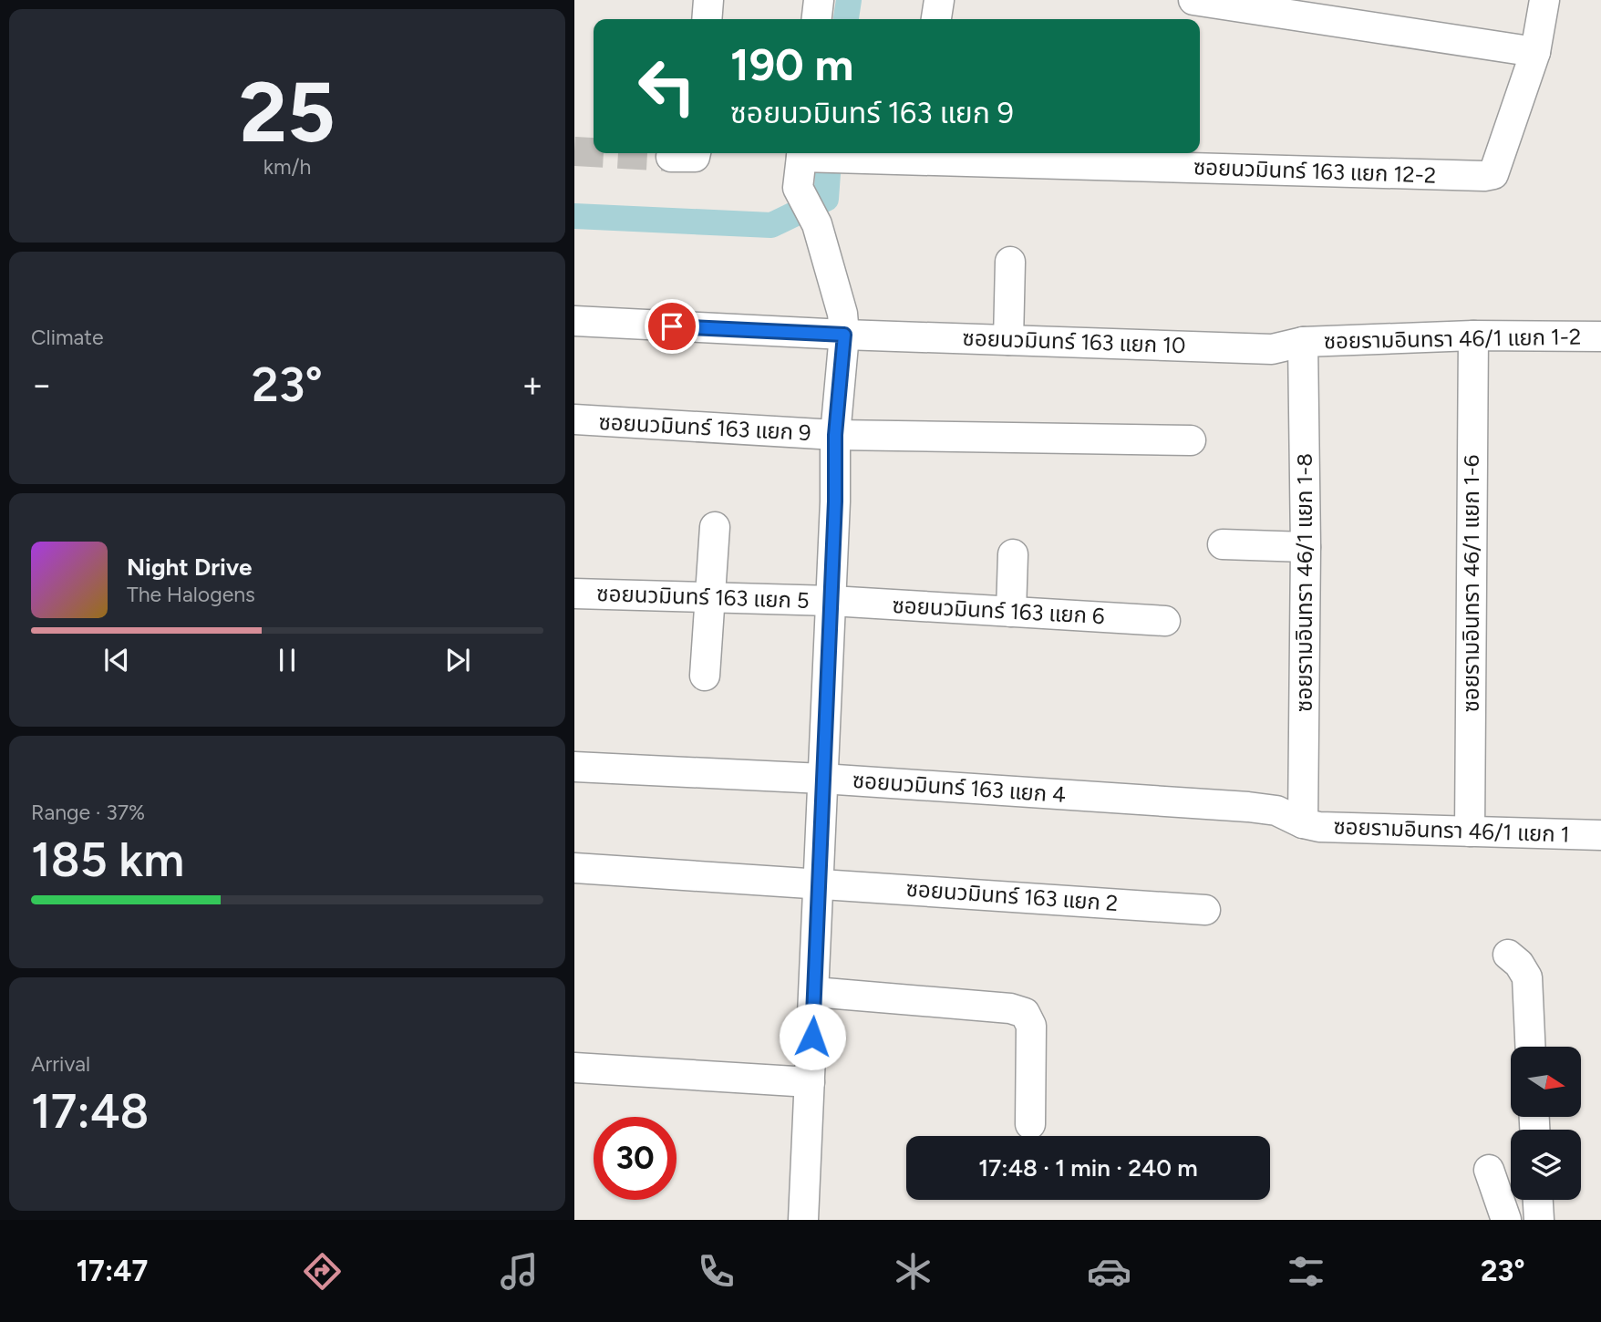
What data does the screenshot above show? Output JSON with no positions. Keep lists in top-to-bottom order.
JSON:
{
  "streets": {
    "street": [
      "ซอยนวมินทร์ 163 แยก 12-2",
      "ซอยรามอินทรา 46/1 แยก 1-2",
      "ซอยนวมินทร์ 163 แยก 10",
      "ซอยนวมินทร์ 163 แยก 9",
      "ซอยรามอินทรา 46/1 แยก 1-8",
      "ซอยรามอินทรา 46/1 แยก 1-6",
      "ซอยนวมินทร์ 163 แยก 5",
      "ซอยนวมินทร์ 163 แยก 6",
      "ซอยนวมินทร์ 163 แยก 4",
      "ซอยรามอินทรา 46/1 แยก 1",
      "ซอยนวมินทร์ 163 แยก 2"
    ]
  },
  "crossings": [
    ["ซอยรามอินทรา 46/1 แยก 1-2", "ซอยนวมินทร์ 163 แยก 10"],
    ["ซอยรามอินทรา 46/1 แยก 1-2", "ซอยรามอินทรา 46/1 แยก 1-8"],
    ["ซอยรามอินทรา 46/1 แยก 1-2", "ซอยรามอินทรา 46/1 แยก 1-6"],
    ["ซอยนวมินทร์ 163 แยก 10", "ซอยรามอินทรา 46/1 แยก 1-8"],
    ["ซอยรามอินทรา 46/1 แยก 1-8", "ซอยนวมินทร์ 163 แยก 4"],
    ["ซอยรามอินทรา 46/1 แยก 1-8", "ซอยรามอินทรา 46/1 แยก 1"],
    ["ซอยรามอินทรา 46/1 แยก 1-6", "ซอยรามอินทรา 46/1 แยก 1"],
    ["ซอยนวมินทร์ 163 แยก 5", "ซอยนวมินทร์ 163 แยก 6"],
    ["ซอยนวมินทร์ 163 แยก 4", "ซอยรามอินทรา 46/1 แยก 1"]
  ],
  "north": "right",
  "page": {
    "tile": [
      ["25", "km/h"],
      "Climate",
      ["Range · 37%", "185 km"],
      ["Arrival", "17:48"]
    ],
    "turn": ["190 m", "ซอยนวมินทร์ 163 แยก 9"],
    "heat": ["−", "23°", "+"],
    "song": ["Night Drive", "The Halogens"],
    "limit": "30",
    "trip": "17:48 · 1 min · 240 m",
    "tabs": ["17:47", "23°"]
  }
}
